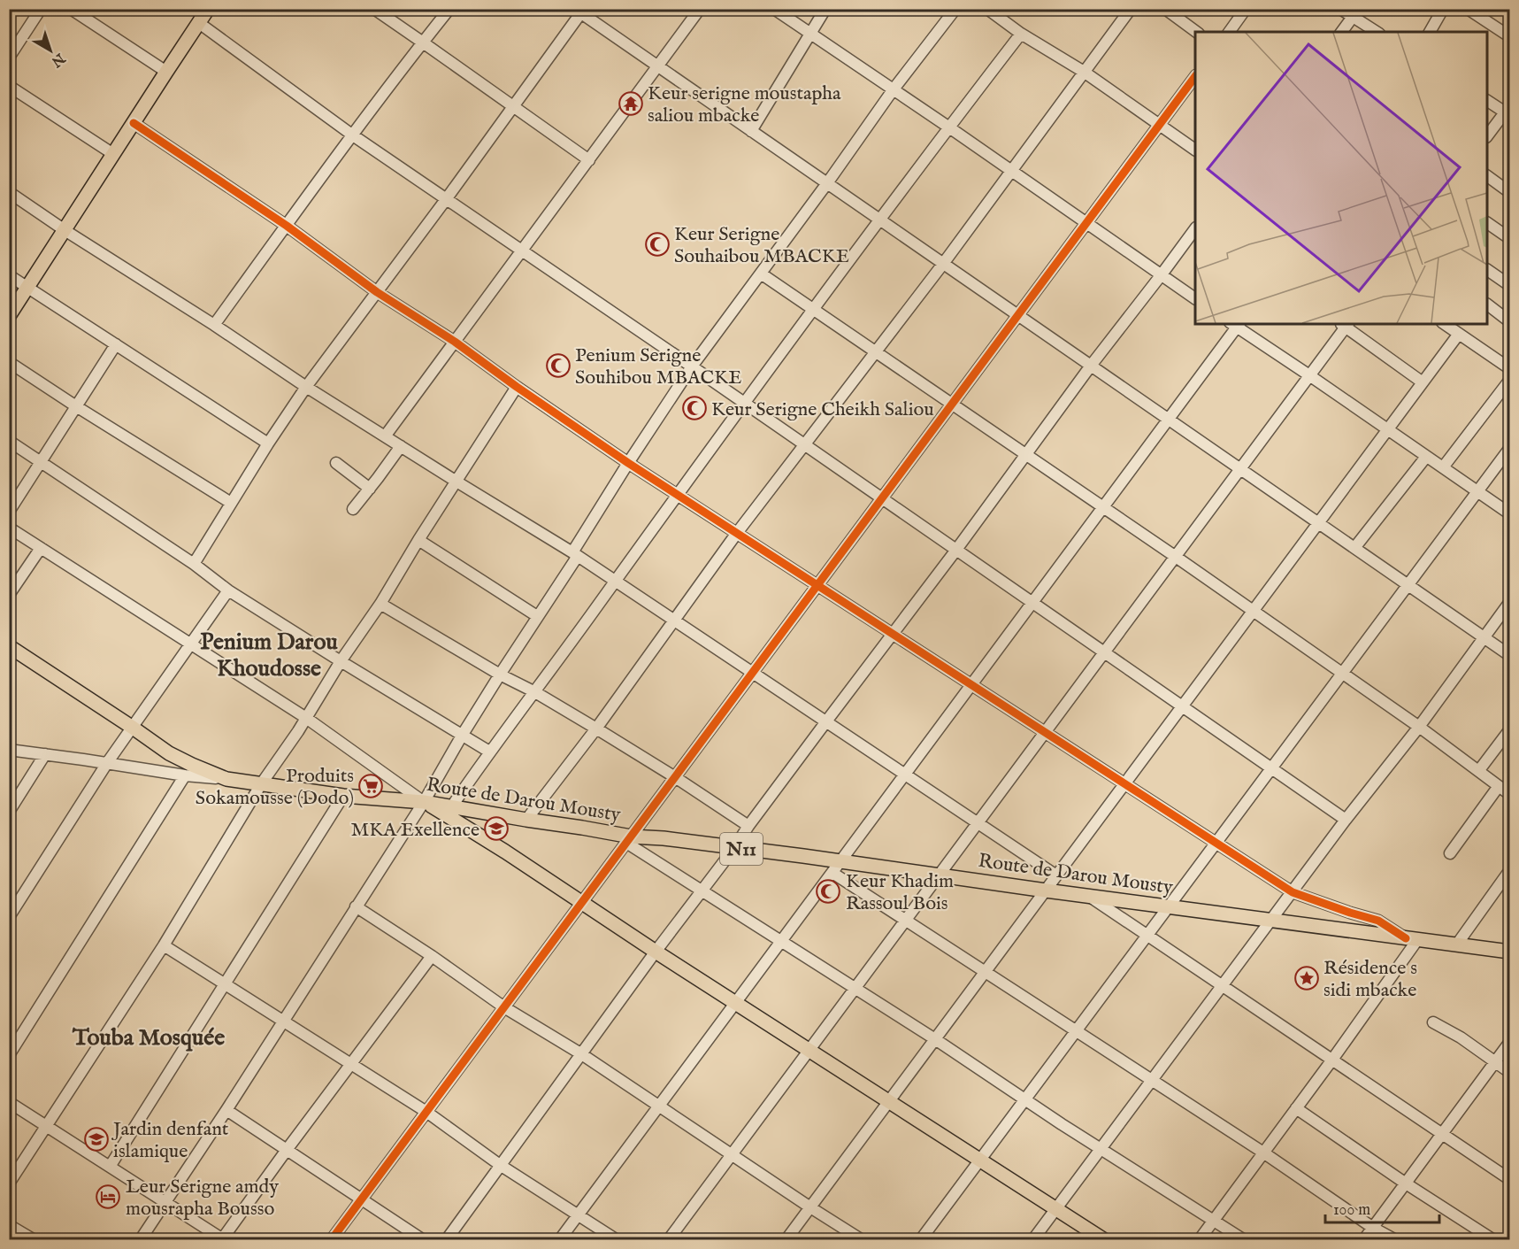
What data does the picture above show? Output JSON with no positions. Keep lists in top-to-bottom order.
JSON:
{
  "streets": {
    "main road": ["Route de Darou Mousty", "N11"]
  },
  "districts": ["Penium Darou Khoudosse", "Touba Mosquée"],
  "places": {
    "temple": ["Keur serigne moustapha saliou mbacke"],
    "mosque": [
      "Keur Serigne Souhaibou MBACKE",
      "Penium Serigne Souhibou MBACKE",
      "Keur Serigne Cheikh Saliou",
      "Keur Khadim Rassoul Bois"
    ],
    "supermarket": ["Produits Sokamousse (Dodo)"],
    "school or university": ["MKA Exellence", "Jardin denfant islamique"],
    "place": ["Résidence s sidi mbacke"],
    "hotel": ["Leur Serigne amdy mousrapha Bousso"]
  },
  "scale_bar": "100 m",
  "north": "bottom right"
}
